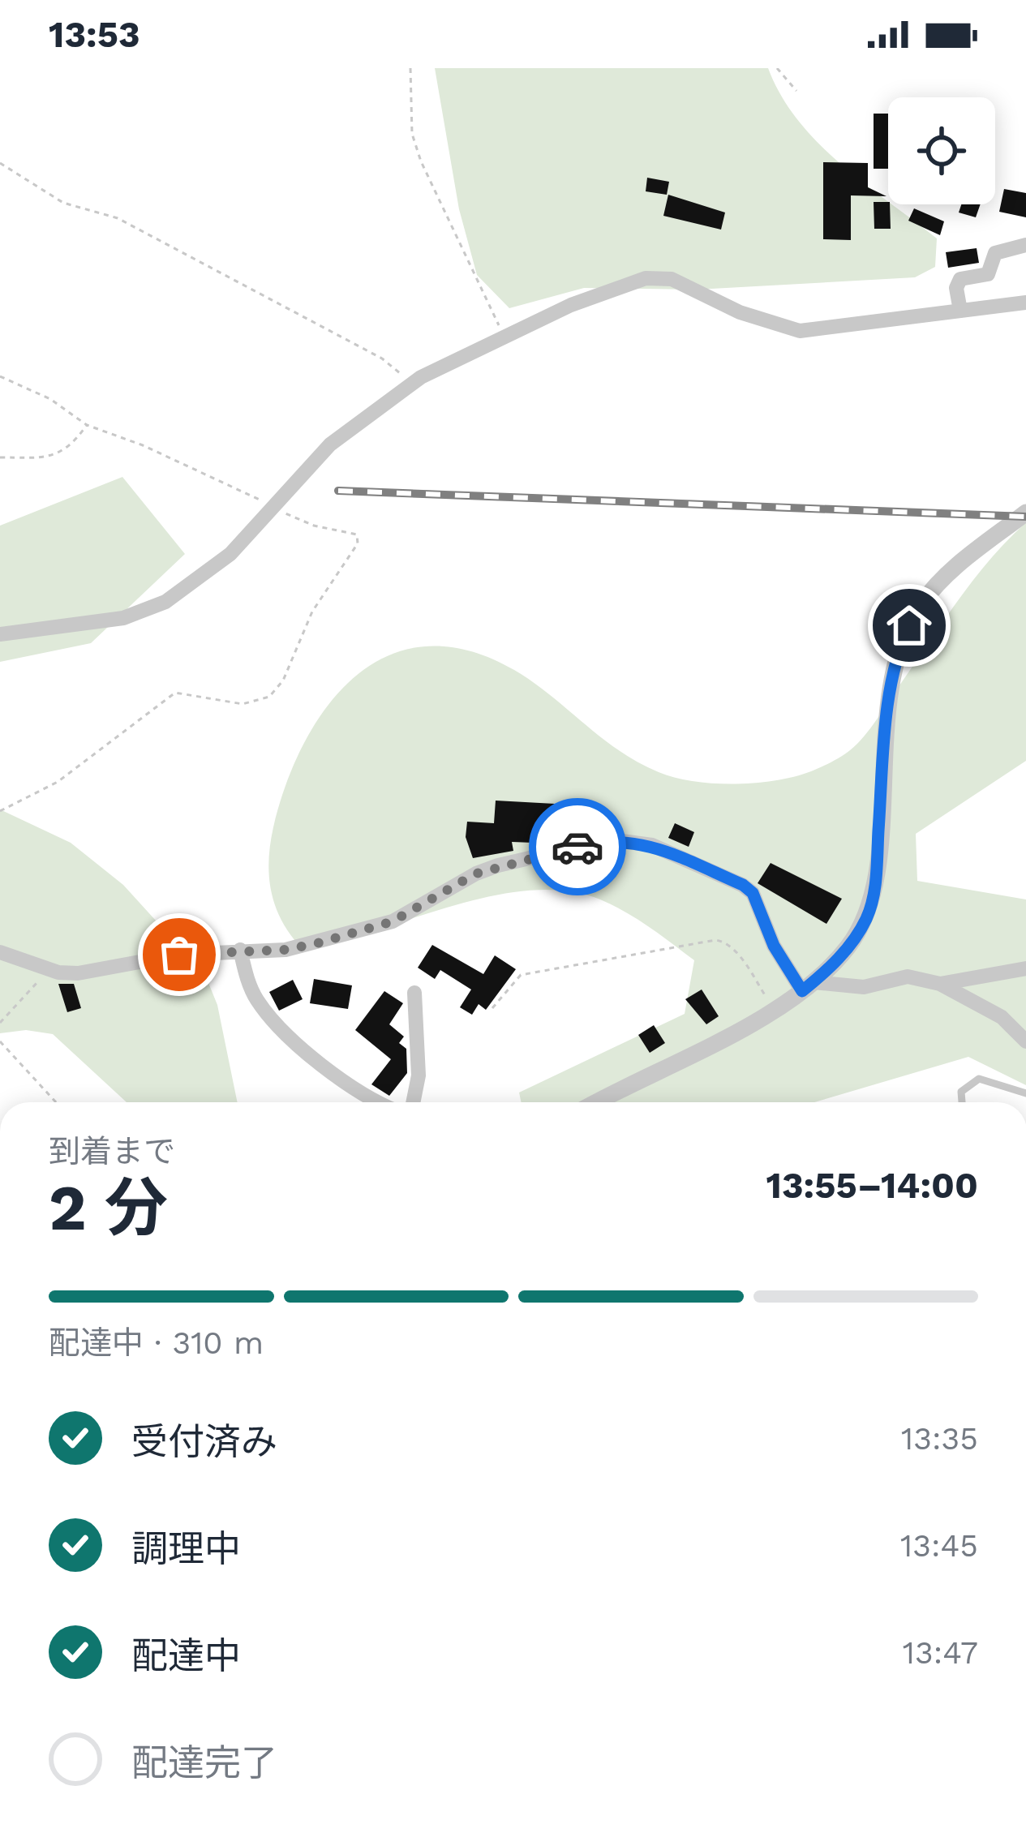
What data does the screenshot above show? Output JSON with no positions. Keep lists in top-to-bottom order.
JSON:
{
  "page": {
    "status": "13:53",
    "heading": ["2 分", "到着まで", "13:55–14:00"],
    "bar": "配達中 · 310 m",
    "list": [
      ["受付済み", "13:35"],
      ["調理中", "13:45"],
      ["配達中", "13:47"],
      "配達完了"
    ]
  }
}
